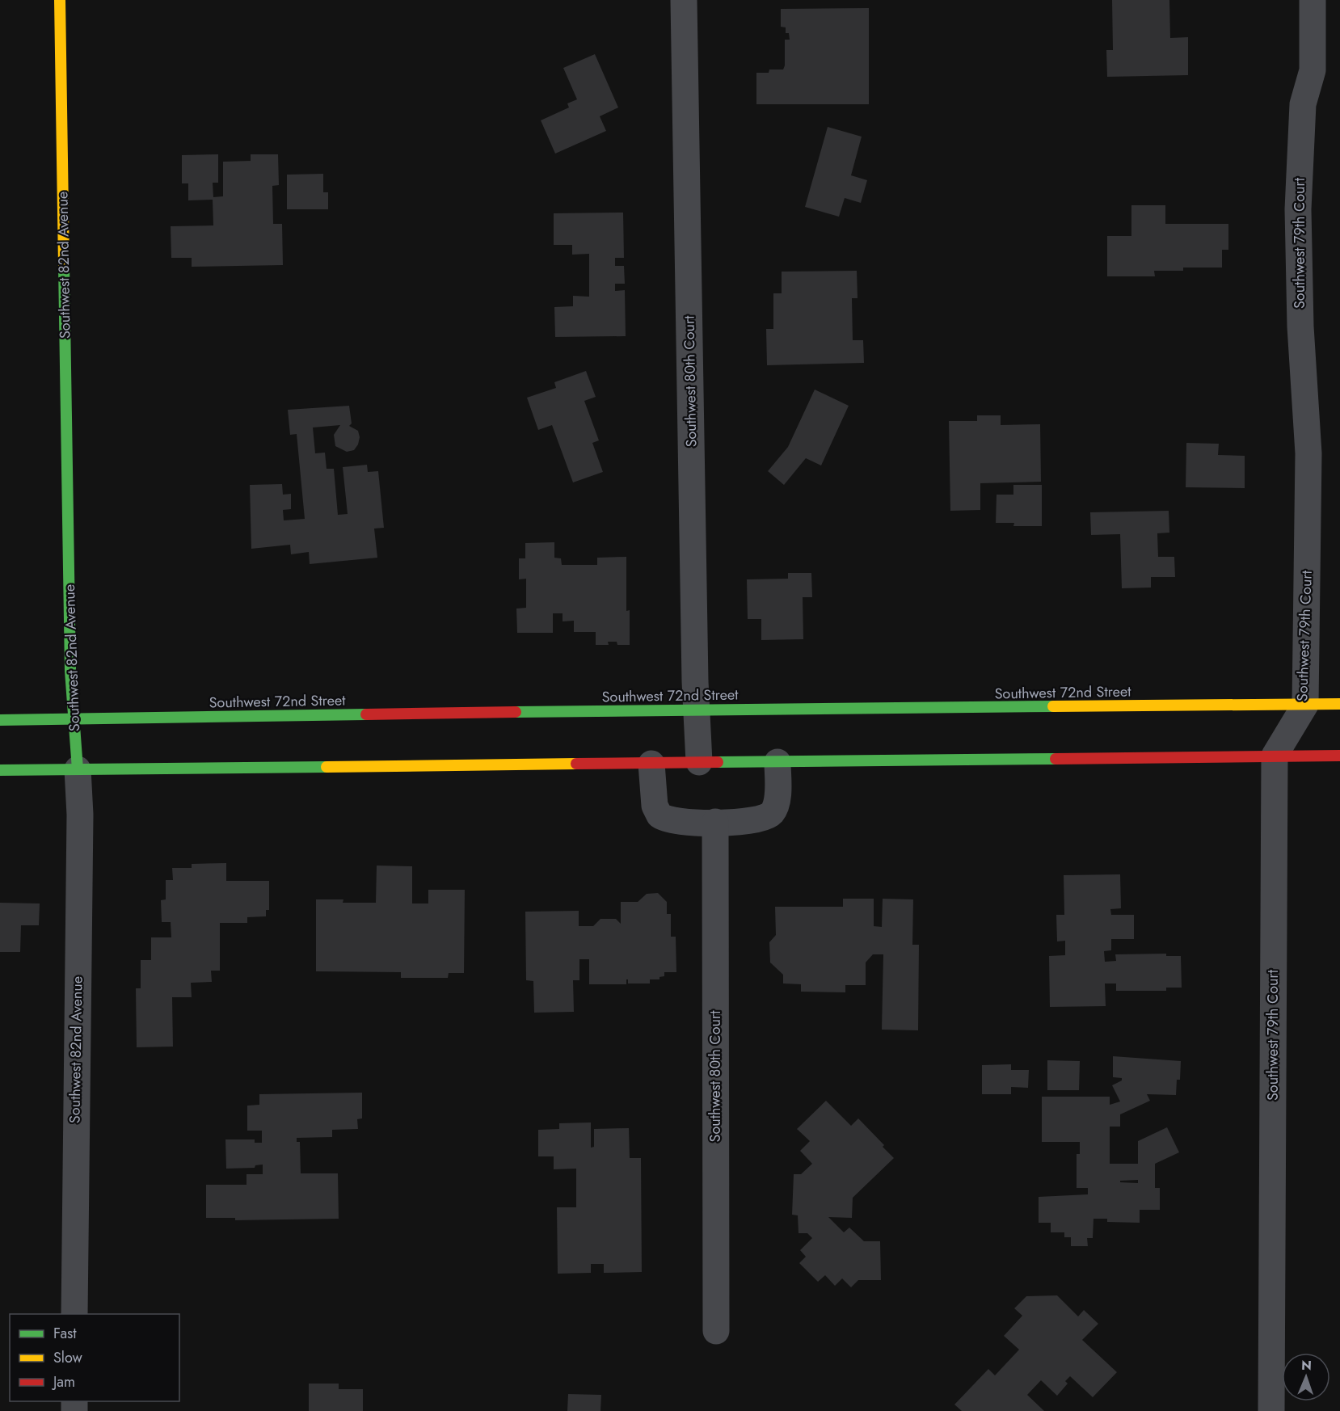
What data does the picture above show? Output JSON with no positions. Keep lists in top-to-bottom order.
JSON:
{
  "streets": {
    "main road": ["Southwest 82nd Avenue", "Southwest 72nd Street"],
    "street": ["Southwest 79th Court", "Southwest 80th Court"]
  },
  "crossings": [
    ["Southwest 79th Court", "Southwest 72nd Street"],
    ["Southwest 82nd Avenue", "Southwest 72nd Street"],
    ["Southwest 80th Court", "Southwest 72nd Street"]
  ],
  "legend": ["Fast", "Slow", "Jam"],
  "north": "top"
}
